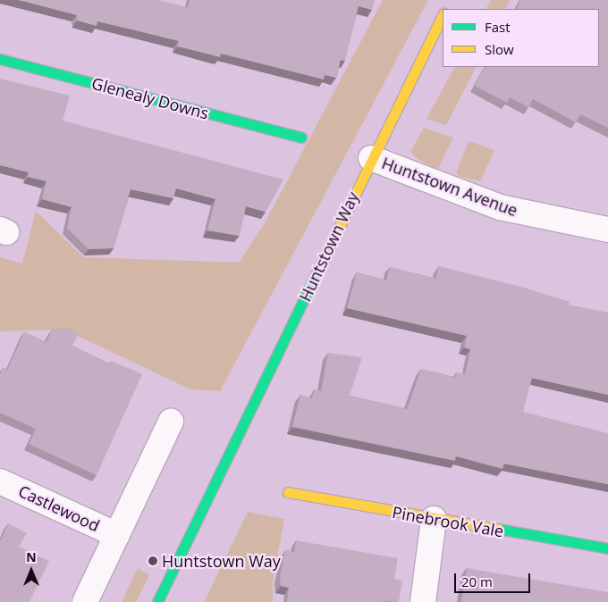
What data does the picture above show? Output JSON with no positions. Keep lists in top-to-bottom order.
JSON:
{
  "streets": {
    "street": [
      "Glenealy Downs",
      "Huntstown Avenue",
      "Huntstown Way",
      "Castlewood",
      "Pinebrook Vale"
    ]
  },
  "crossings": [
    ["Huntstown Avenue", "Huntstown Way"]
  ],
  "places": ["Huntstown Way"],
  "legend": ["Fast", "Slow"],
  "scale_bar": "20 m",
  "north": "top"
}
